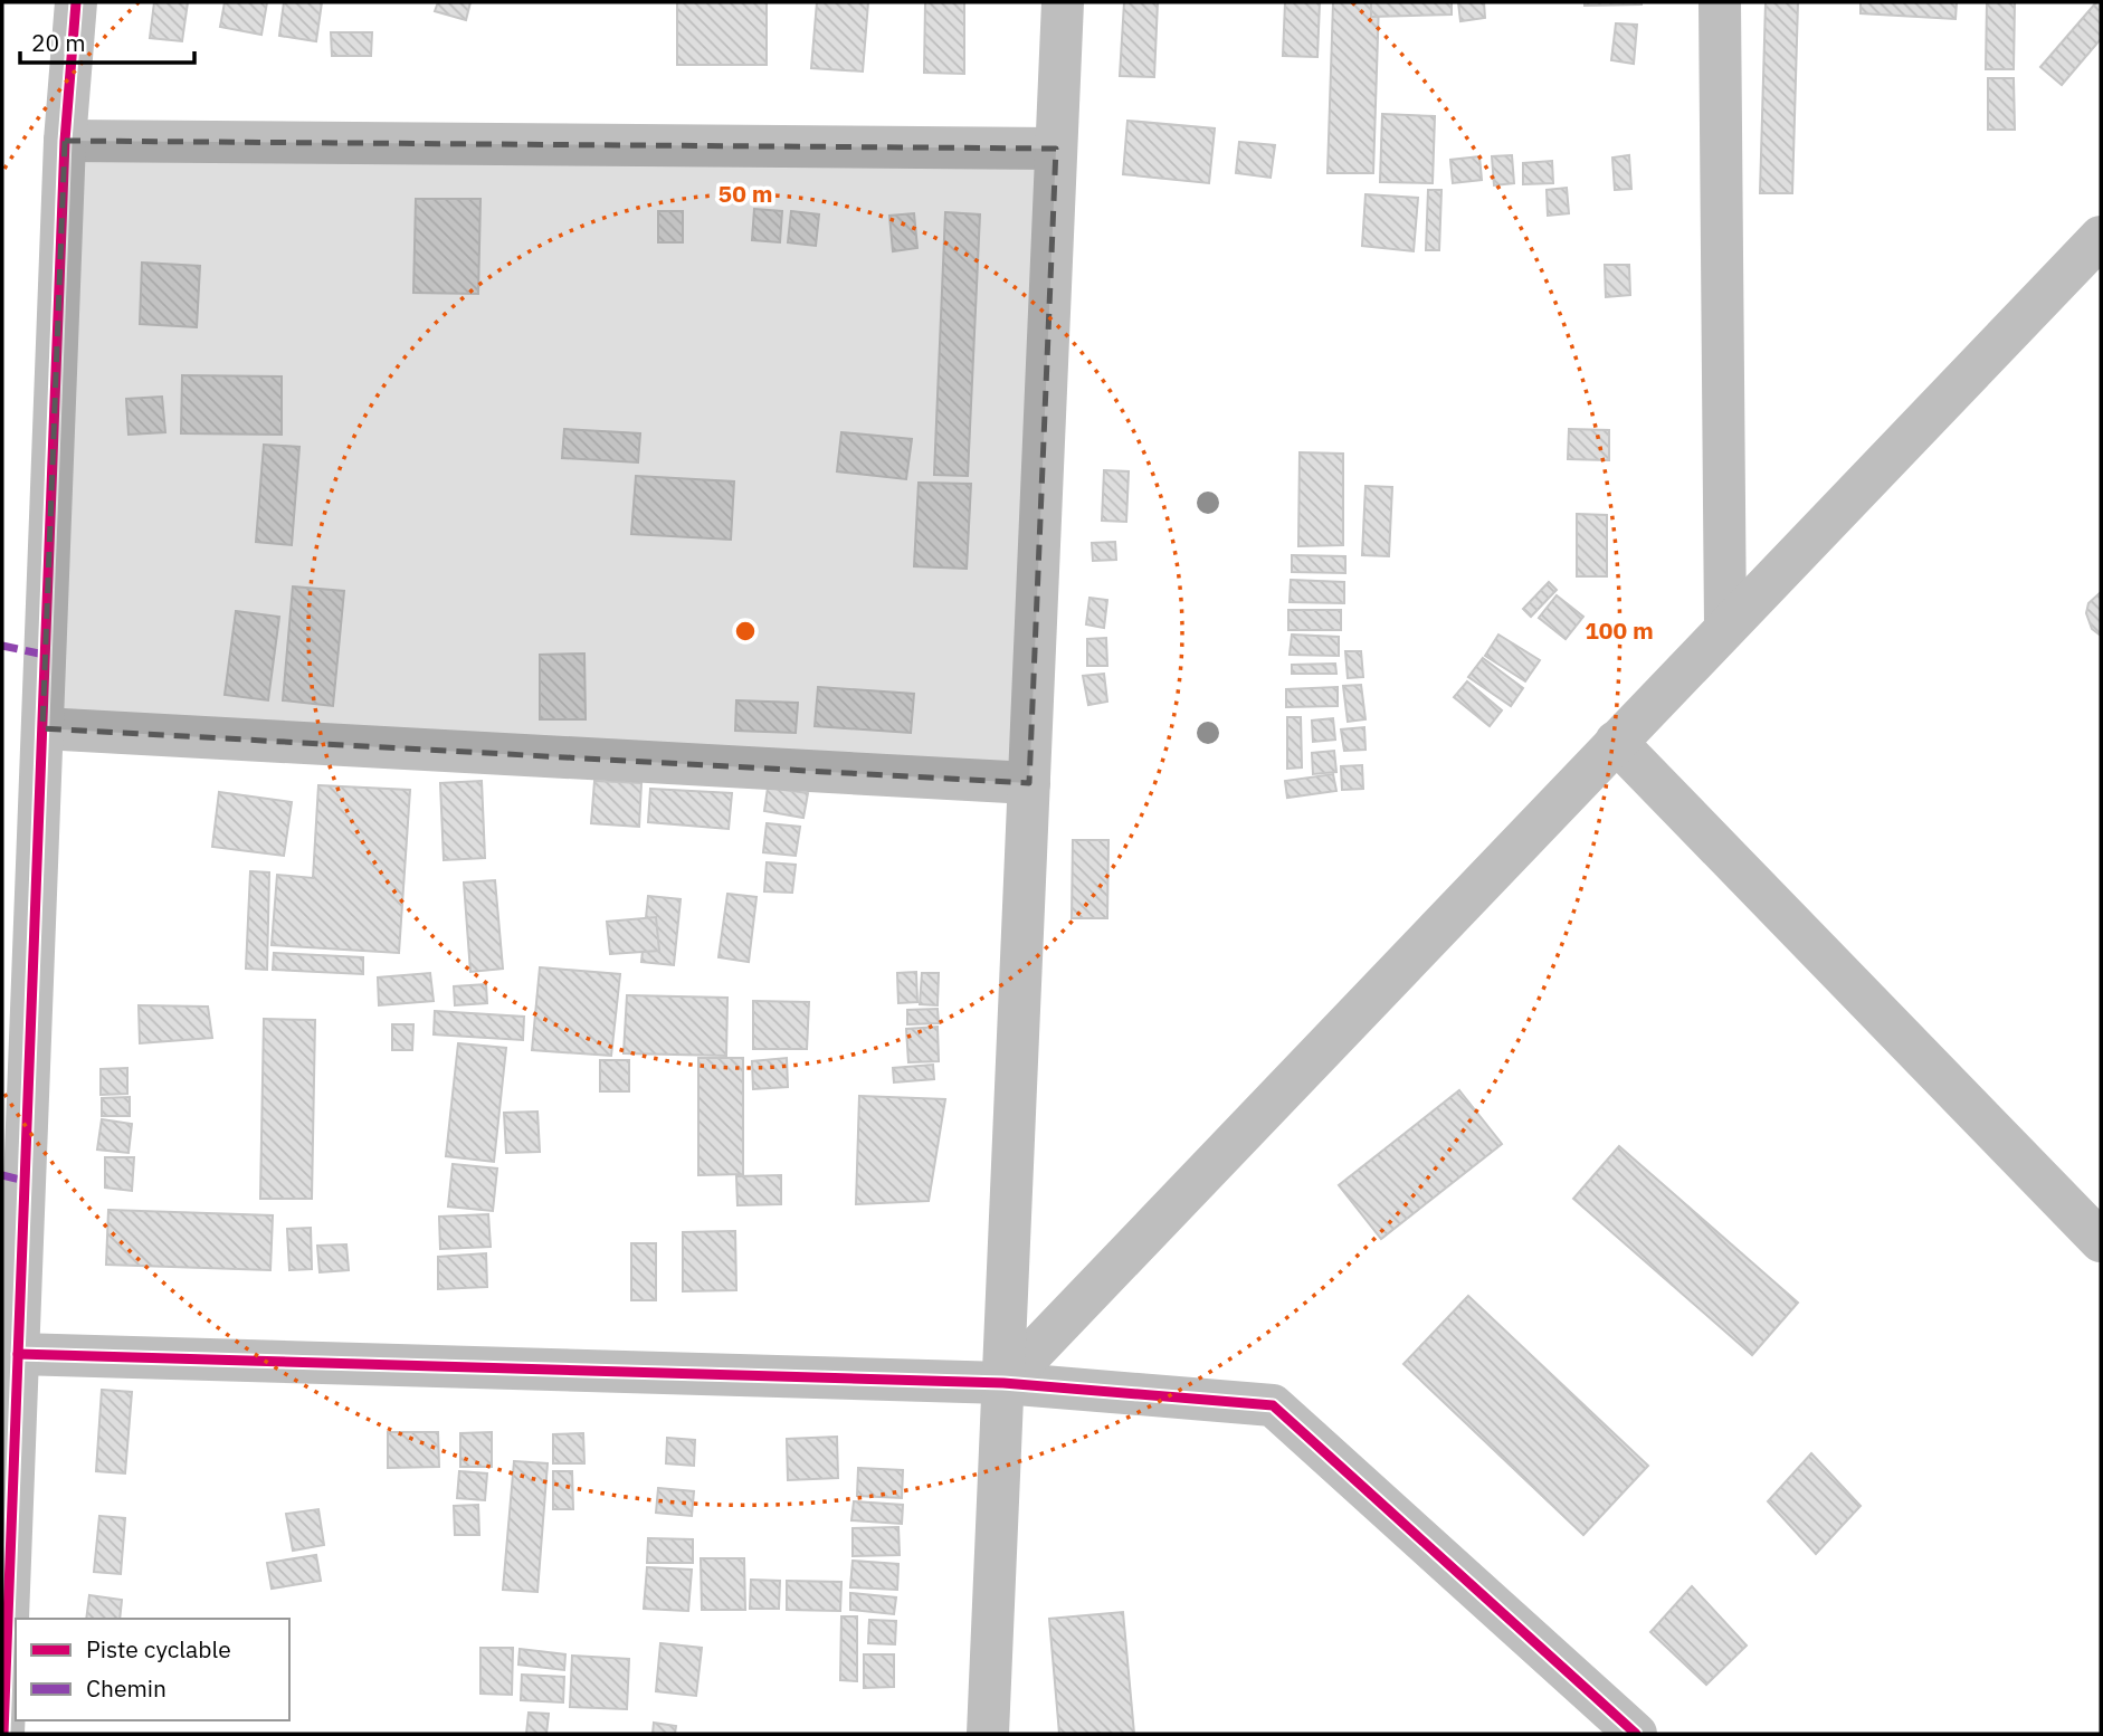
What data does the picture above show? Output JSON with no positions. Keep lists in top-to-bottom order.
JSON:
{
  "legend": ["Piste cyclable", "Chemin"],
  "scale_bar": "20 m",
  "rings": ["50 m", "100 m"]
}
